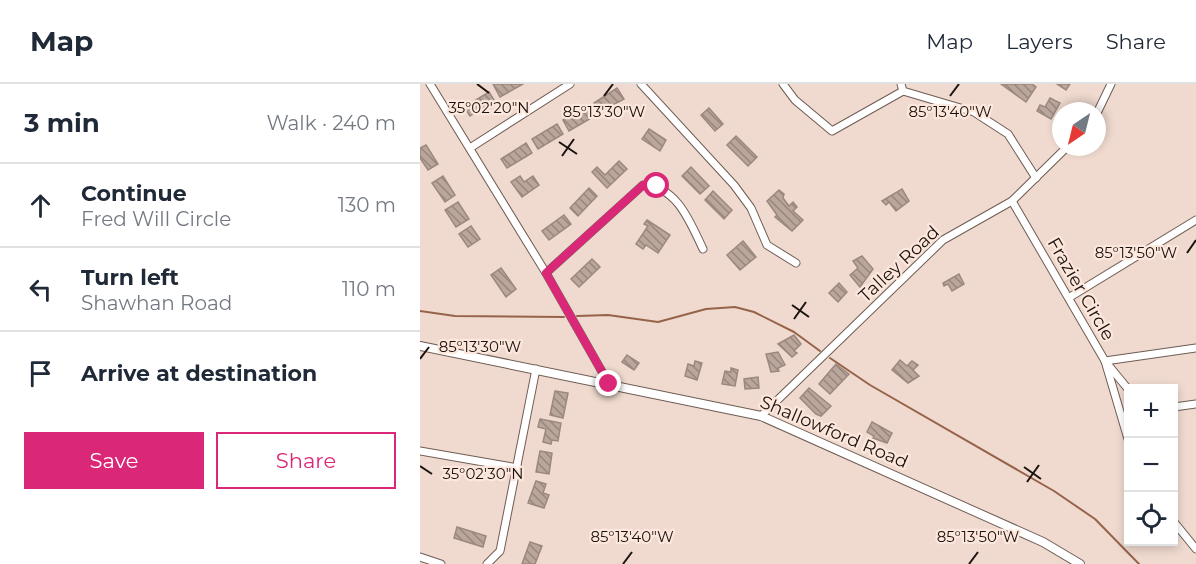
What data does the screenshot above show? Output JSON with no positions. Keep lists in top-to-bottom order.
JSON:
{
  "streets": {
    "street": ["Talley Road", "Frazier Circle", "Shallowford Road"]
  },
  "crossings": [
    ["Talley Road", "Frazier Circle"],
    ["Talley Road", "Shallowford Road"]
  ],
  "north": "bottom left",
  "page": {
    "header": "Map",
    "nav": ["Map", "Layers", "Share"],
    "heading": ["3 min", "Walk · 240 m"],
    "list": [
      ["Continue", "Fred Will Circle", "130 m"],
      ["Turn left", "Shawhan Road", "110 m"],
      "Arrive at destination"
    ],
    "map_buttons": ["+", "−"],
    "buttons": ["Save", "Share"]
  },
  "coordinates": [
    "35°02'20\"N",
    "85°13'30\"W",
    "85°13'40\"W",
    "85°13'50\"W",
    "35°02'30\"N"
  ]
}
